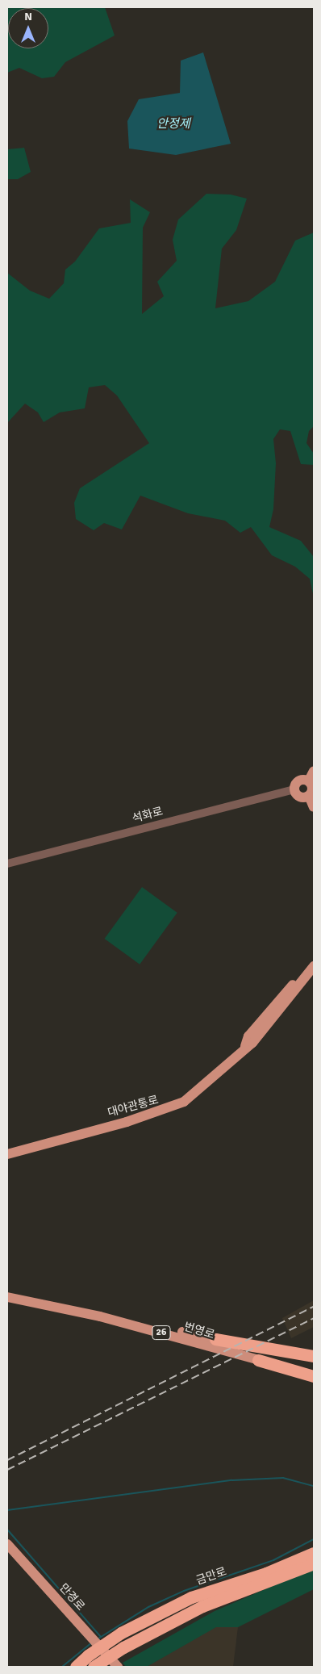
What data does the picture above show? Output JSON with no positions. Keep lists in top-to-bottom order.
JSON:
{
  "streets": {
    "highway": ["금만로"],
    "main road": [
      "대야관통로",
      "번영로",
      "26",
      "만경로"
    ],
    "street": ["석화로"]
  },
  "water": ["안정제"],
  "north": "top"
}
